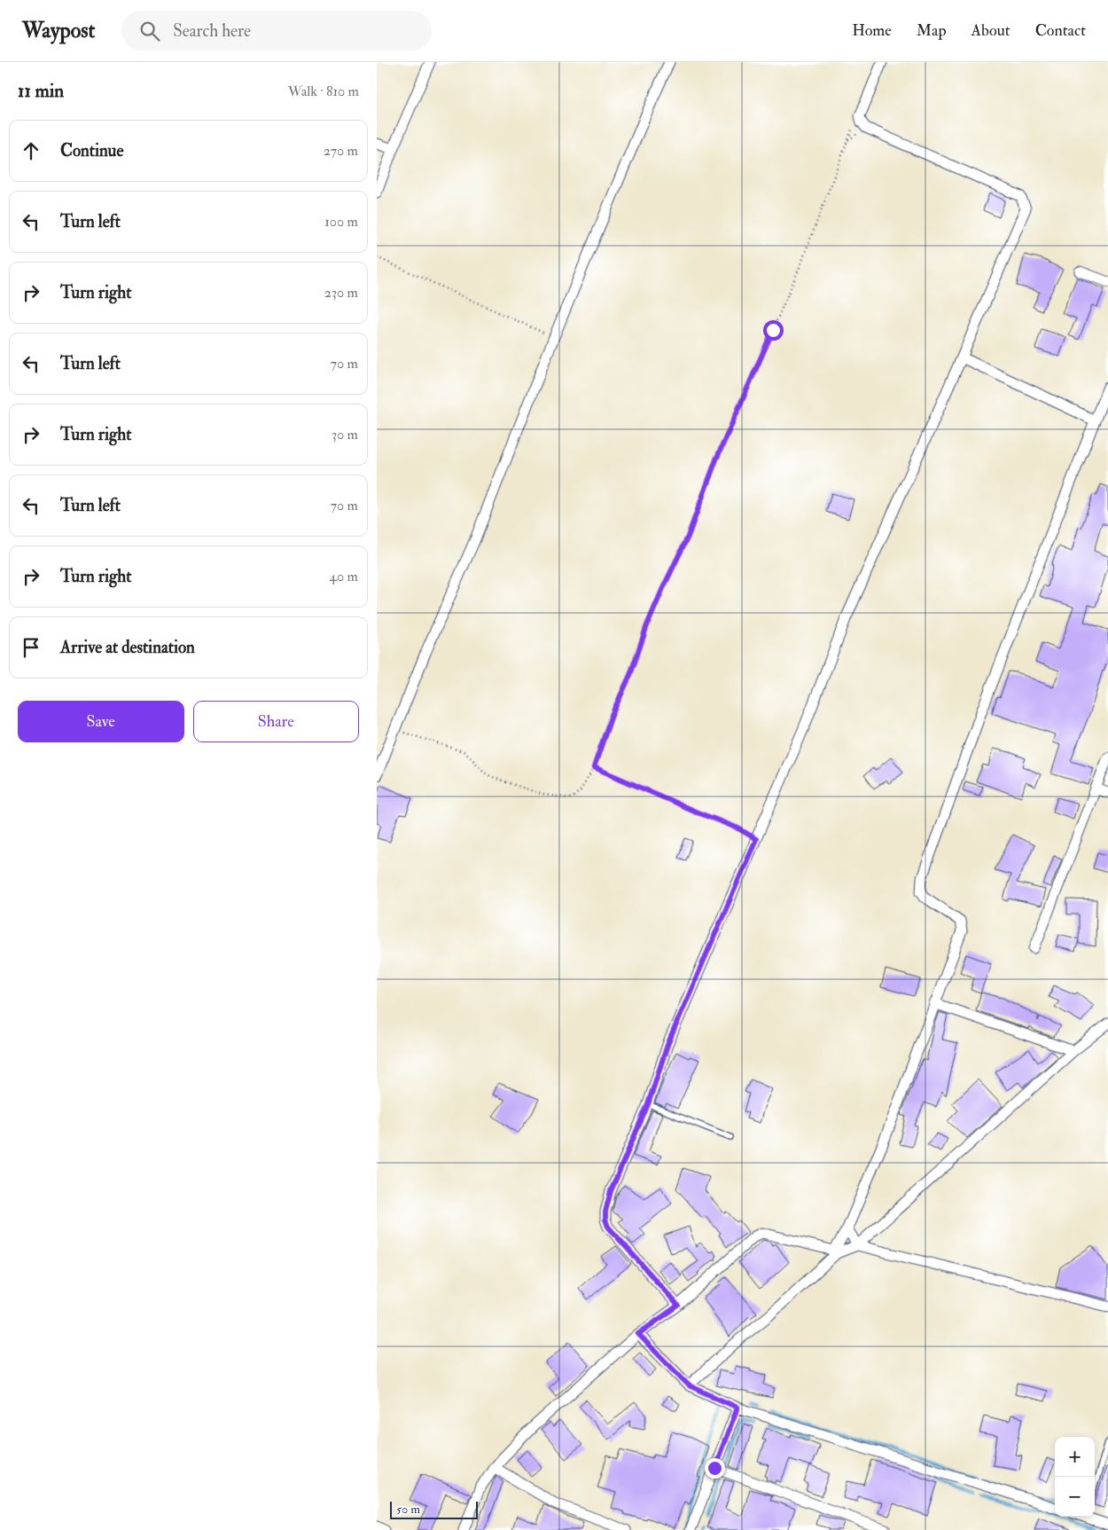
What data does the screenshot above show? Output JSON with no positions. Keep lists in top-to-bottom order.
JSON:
{
  "scale_bar": "50 m",
  "page": {
    "header": "Waypost",
    "search": "Search here",
    "nav": [
      "Home",
      "Map",
      "About",
      "Contact"
    ],
    "heading": ["11 min", "Walk · 810 m"],
    "list": [
      ["Continue", "270 m"],
      ["Turn left", "100 m"],
      ["Turn right", "230 m"],
      ["Turn left", "70 m"],
      ["Turn right", "30 m"],
      ["Turn left", "70 m"],
      ["Turn right", "40 m"],
      "Arrive at destination"
    ],
    "buttons": ["Save", "Share"],
    "map_buttons": ["+", "−"],
    "scale": "50 m"
  }
}
